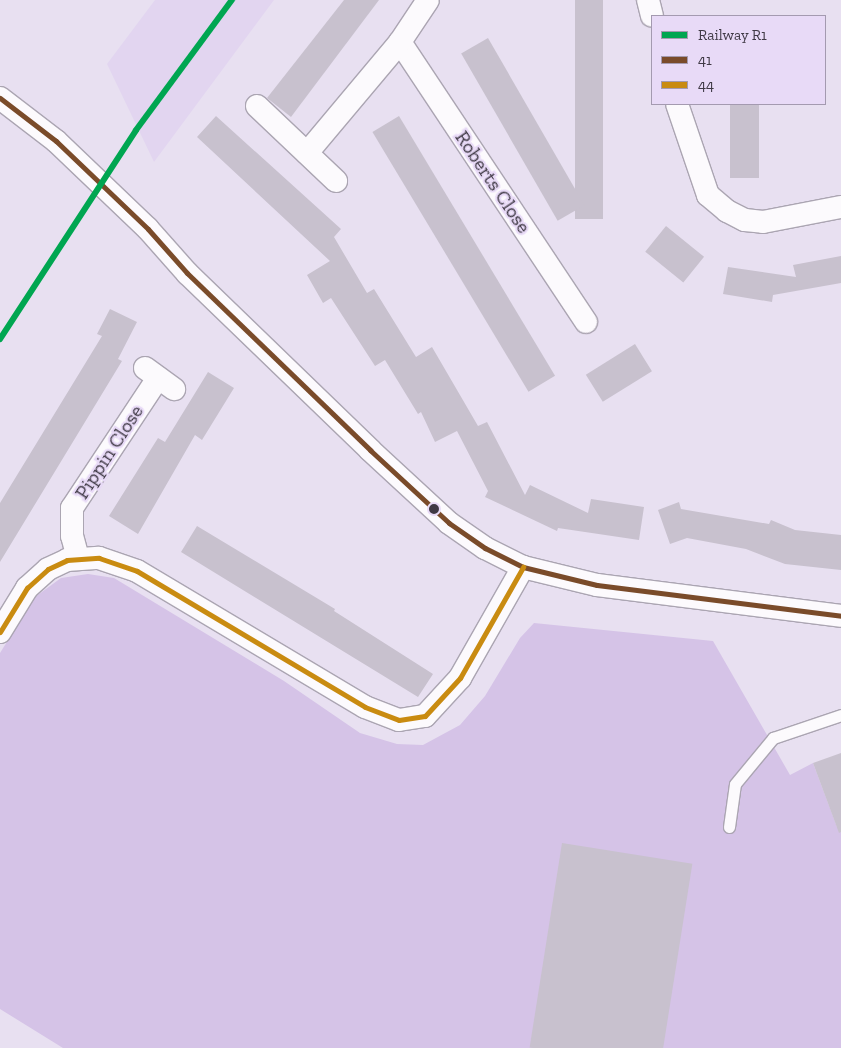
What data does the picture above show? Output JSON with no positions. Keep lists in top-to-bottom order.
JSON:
{
  "streets": {
    "street": ["Roberts Close", "Pippin Close"]
  },
  "lines": ["rail line R1", "transit line 41", "transit line 44"],
  "legend": ["Railway R1", "41", "44"]
}
